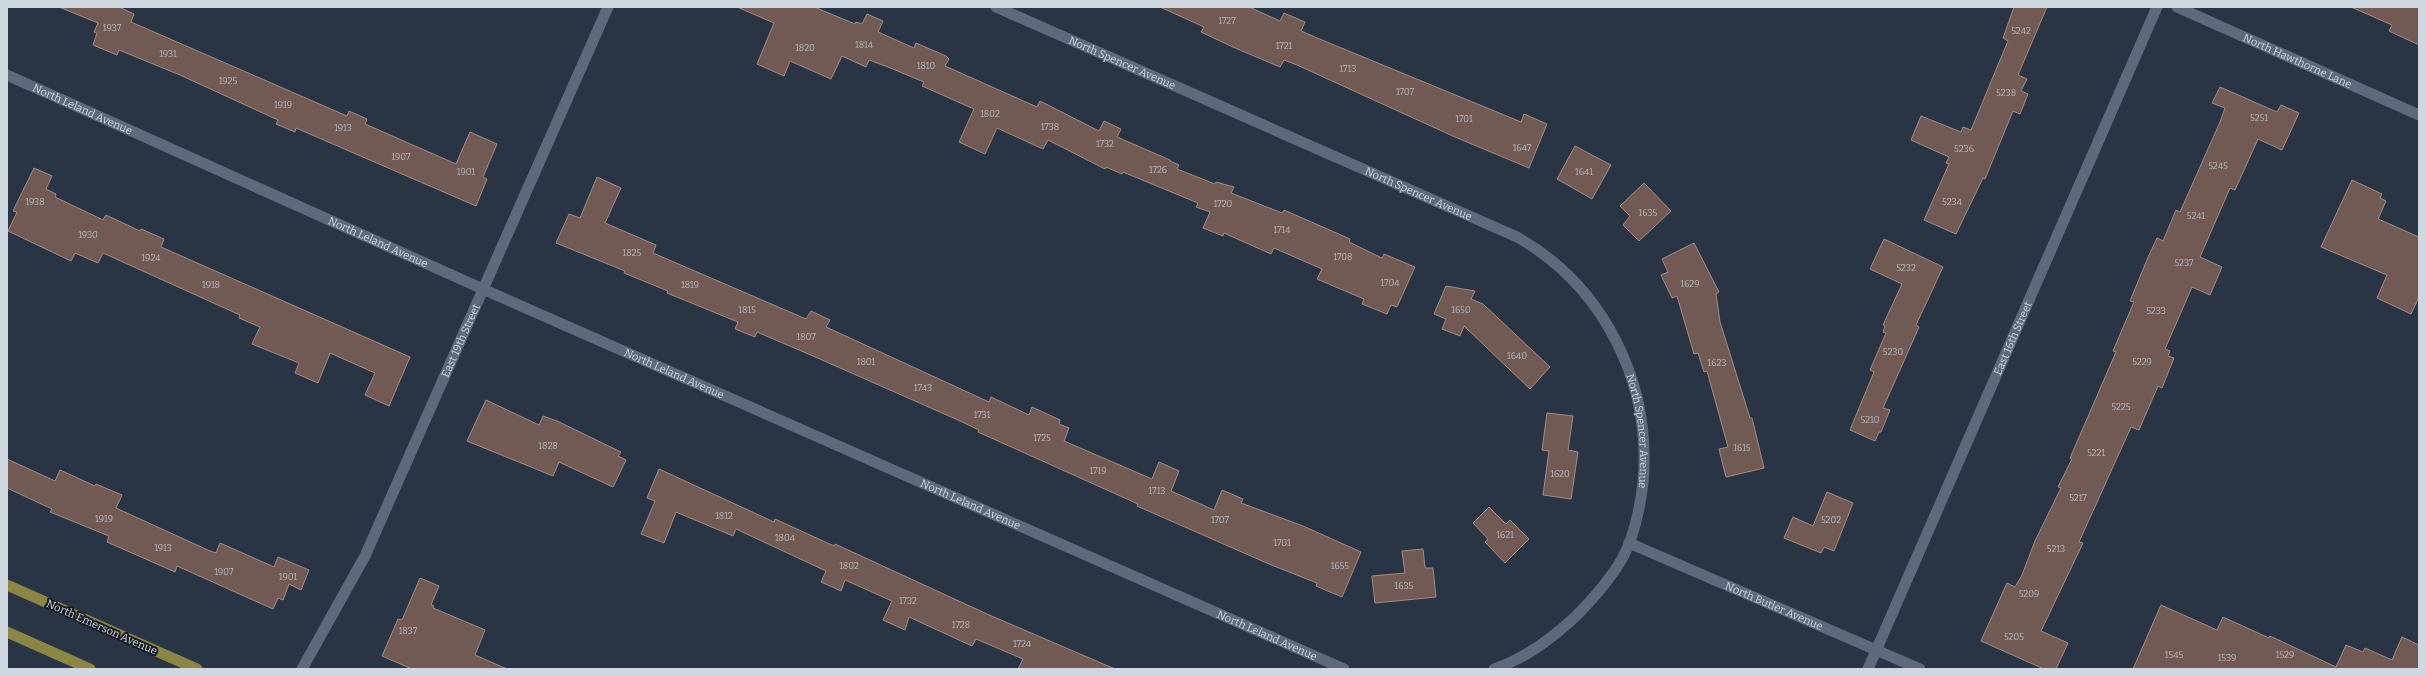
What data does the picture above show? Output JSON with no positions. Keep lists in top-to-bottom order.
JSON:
{
  "streets": {
    "main road": ["North Emerson Avenue"],
    "street": [
      "North Hawthorne Lane",
      "North Spencer Avenue",
      "North Leland Avenue",
      "East 16th Street",
      "East 19th Street",
      "North Butler Avenue"
    ]
  },
  "crossings": [
    ["North Spencer Avenue", "North Butler Avenue"],
    ["North Leland Avenue", "East 19th Street"],
    ["East 16th Street", "North Butler Avenue"]
  ],
  "house_numbers": [
    "1727",
    "1937",
    "5242",
    "1814",
    "1721",
    "1820",
    "1931",
    "1810",
    "1713",
    "1925",
    "1707",
    "5238",
    "1919",
    "1802",
    "5251",
    "1701",
    "1738",
    "1913",
    "1732",
    "1647",
    "5236",
    "1907",
    "5245",
    "1726",
    "1901",
    "1641",
    "1938",
    "5234",
    "1720",
    "1635",
    "5241",
    "1714",
    "1930",
    "1825",
    "1708",
    "1924",
    "5237",
    "5232",
    "1704",
    "1629",
    "1918",
    "1819",
    "1815",
    "1650",
    "5233",
    "1807",
    "5230",
    "1640",
    "1801",
    "5229",
    "1623",
    "1743",
    "5225",
    "1731",
    "5210",
    "1725",
    "1828",
    "1615",
    "5221",
    "1719",
    "1620",
    "1713",
    "5217",
    "1812",
    "1919",
    "1707",
    "5202",
    "1621",
    "1804",
    "1701",
    "1913",
    "5213",
    "1802",
    "1655",
    "1907",
    "1901",
    "1635",
    "5209",
    "1732",
    "1728",
    "1837",
    "5205",
    "1724",
    "1545",
    "1529",
    "1539"
  ]
}
